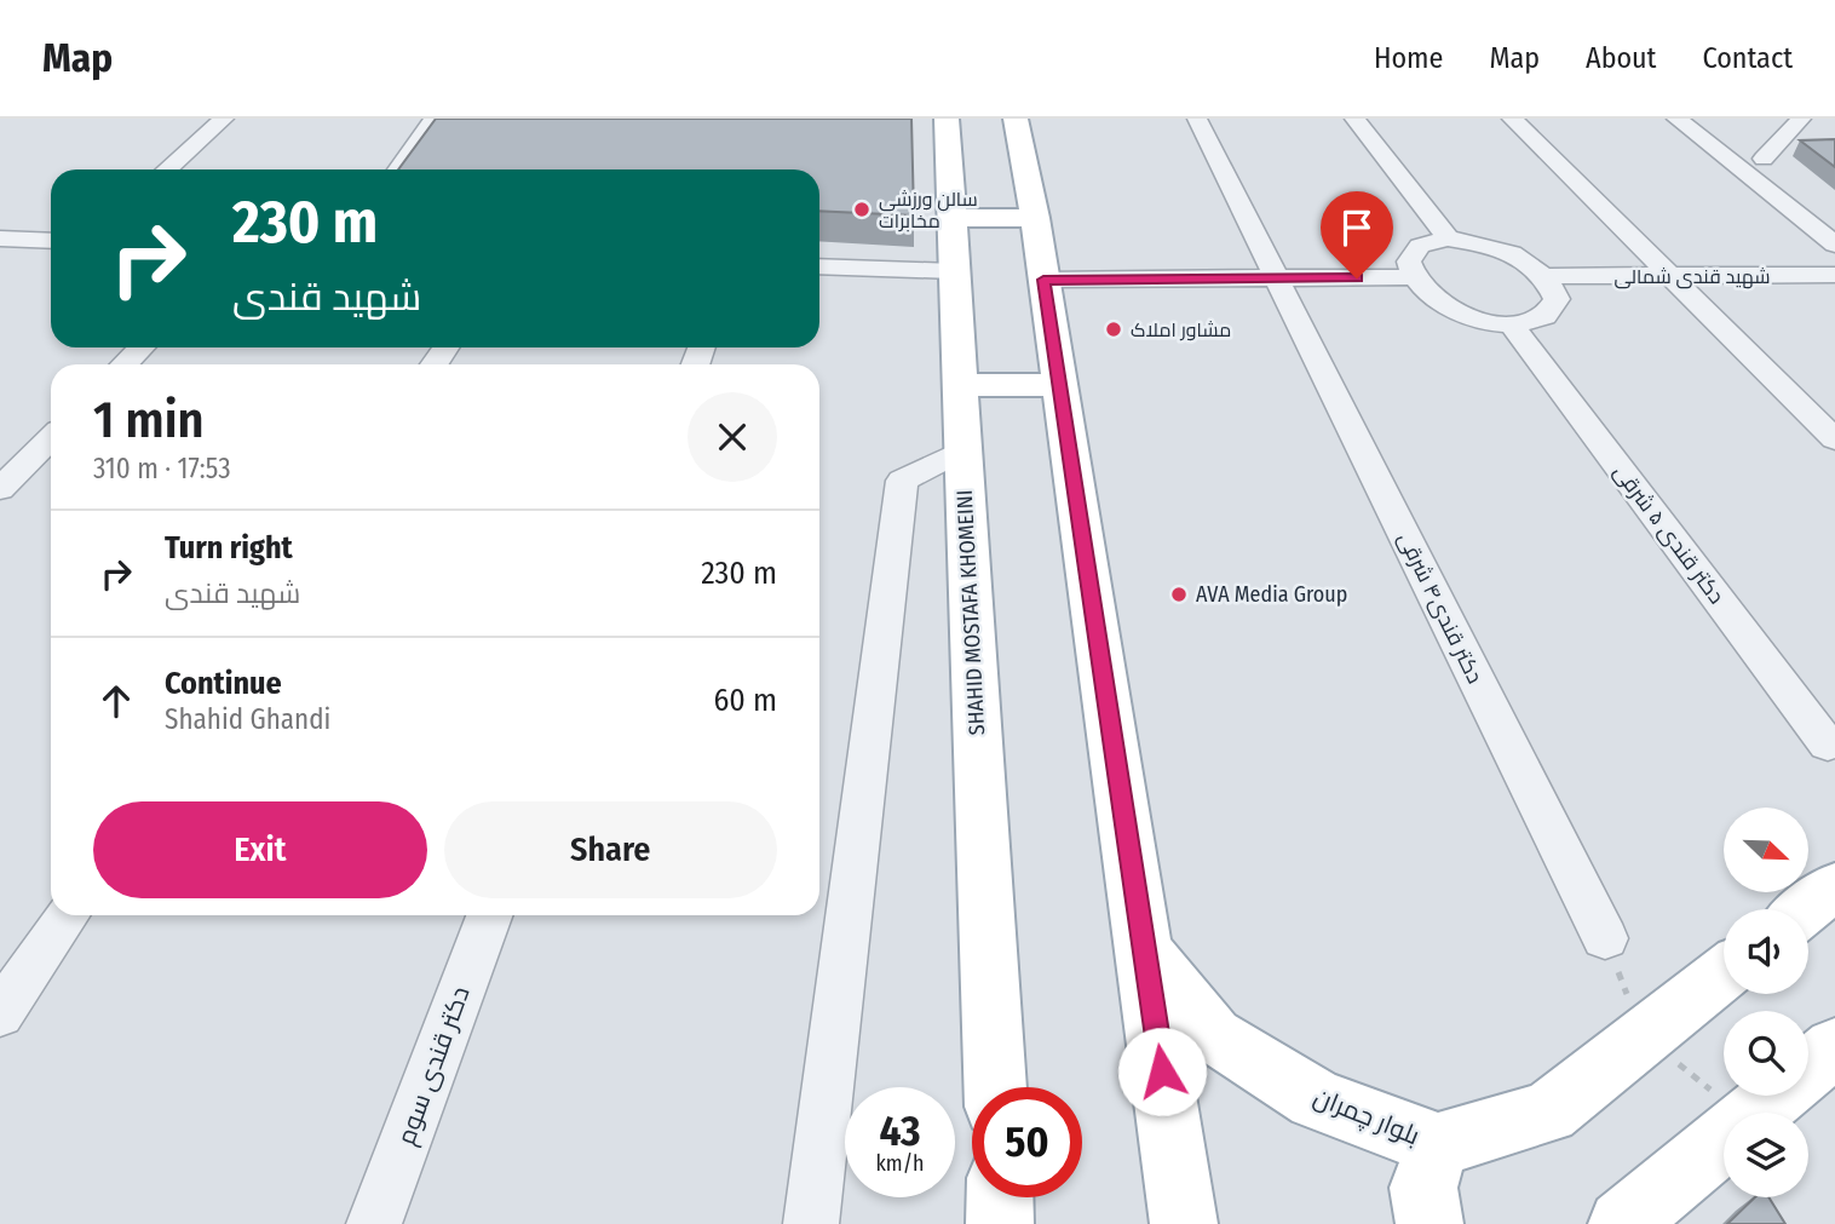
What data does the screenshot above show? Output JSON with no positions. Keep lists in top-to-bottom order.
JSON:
{
  "streets": {
    "main road": ["SHAHID MOSTAFA KHOMEINI", "بلوار چمران"],
    "street": [
      "شهید قندی شمالی",
      "دکتر قندی ۵ شرقی",
      "دکتر قندی۴ شرقی",
      "دکتر قندی سوم"
    ]
  },
  "places": ["سالن ورزشی مخابرات", "مشاور املاک", "AVA Media Group"],
  "north": "bottom right",
  "page": {
    "header": "Map",
    "nav": [
      "Home",
      "Map",
      "About",
      "Contact"
    ],
    "turn": ["230 m", "شهید قندی"],
    "heading": ["1 min", "310 m · 17:53"],
    "list": [
      {
        "name": "Turn right",
        "note": "شهید قندی",
        "value": "230 m"
      },
      {
        "name": "Continue",
        "note": "Shahid Ghandi",
        "value": "60 m"
      }
    ],
    "buttons": ["Exit", "Share"],
    "speed": "43 km/h",
    "limit": "50"
  }
}
